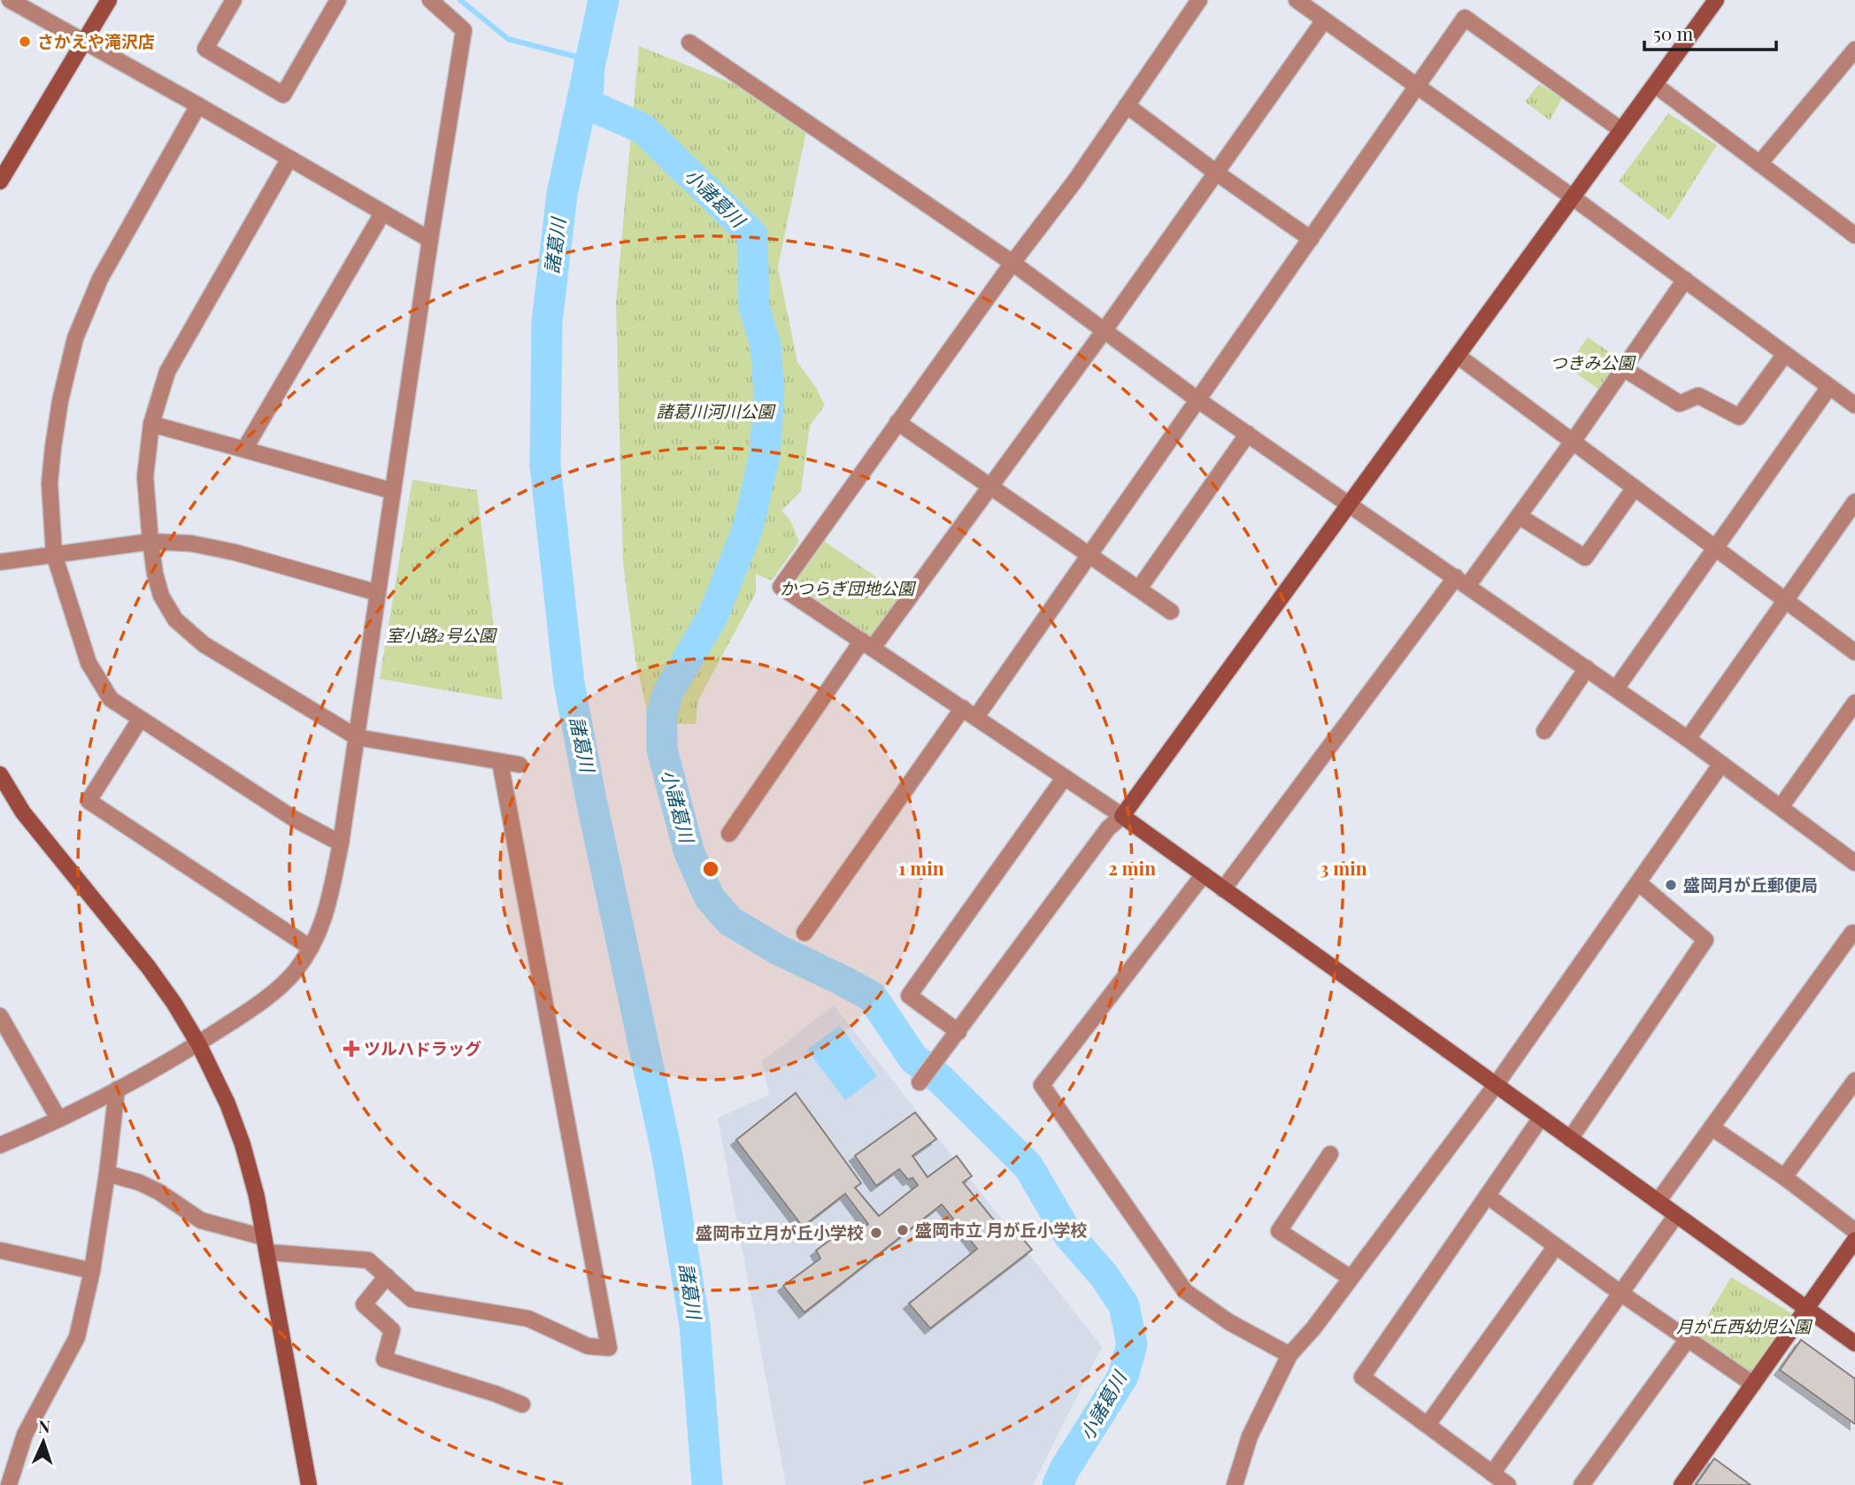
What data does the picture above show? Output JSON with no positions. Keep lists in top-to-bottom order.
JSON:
{
  "water": ["小諸葛川", "諸葛川"],
  "parks": [
    "つきみ公園",
    "諸葛川河川公園",
    "かつらぎ団地公園",
    "室小路2号公園",
    "月が丘西幼児公園"
  ],
  "places": {
    "other": [
      "さかえや滝沢店",
      "盛岡月が丘郵便局",
      "盛岡市立 月が丘小学校",
      "盛岡市立月が丘小学校"
    ],
    "health": ["ツルハドラッグ"]
  },
  "scale_bar": "50 m",
  "north": "top",
  "rings": ["1 min", "2 min", "3 min"]
}
